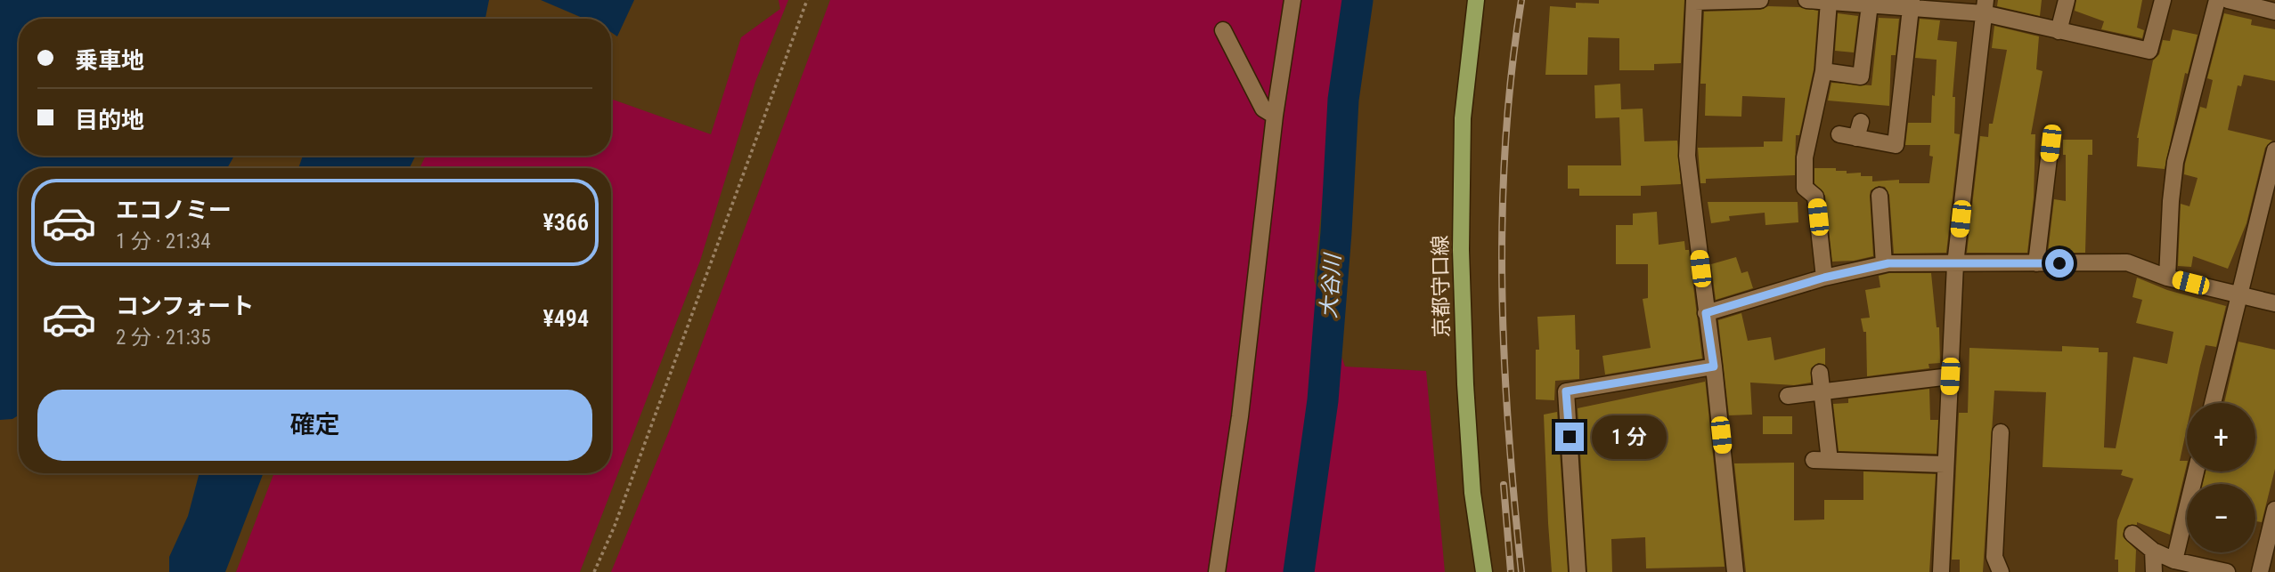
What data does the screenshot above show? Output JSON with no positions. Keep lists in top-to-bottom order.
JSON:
{
  "streets": {
    "main road": ["京都守口線"]
  },
  "water": ["大谷川"],
  "page": {
    "banner": ["乗車地", "目的地"],
    "list": [
      {
        "name": "エコノミー",
        "note": "1 分 · 21:34",
        "value": "¥366"
      },
      {
        "name": "コンフォート",
        "note": "2 分 · 21:35",
        "value": "¥494"
      }
    ],
    "buttons": "確定",
    "map_buttons": ["+", "−"],
    "bubble": "1 分"
  }
}
